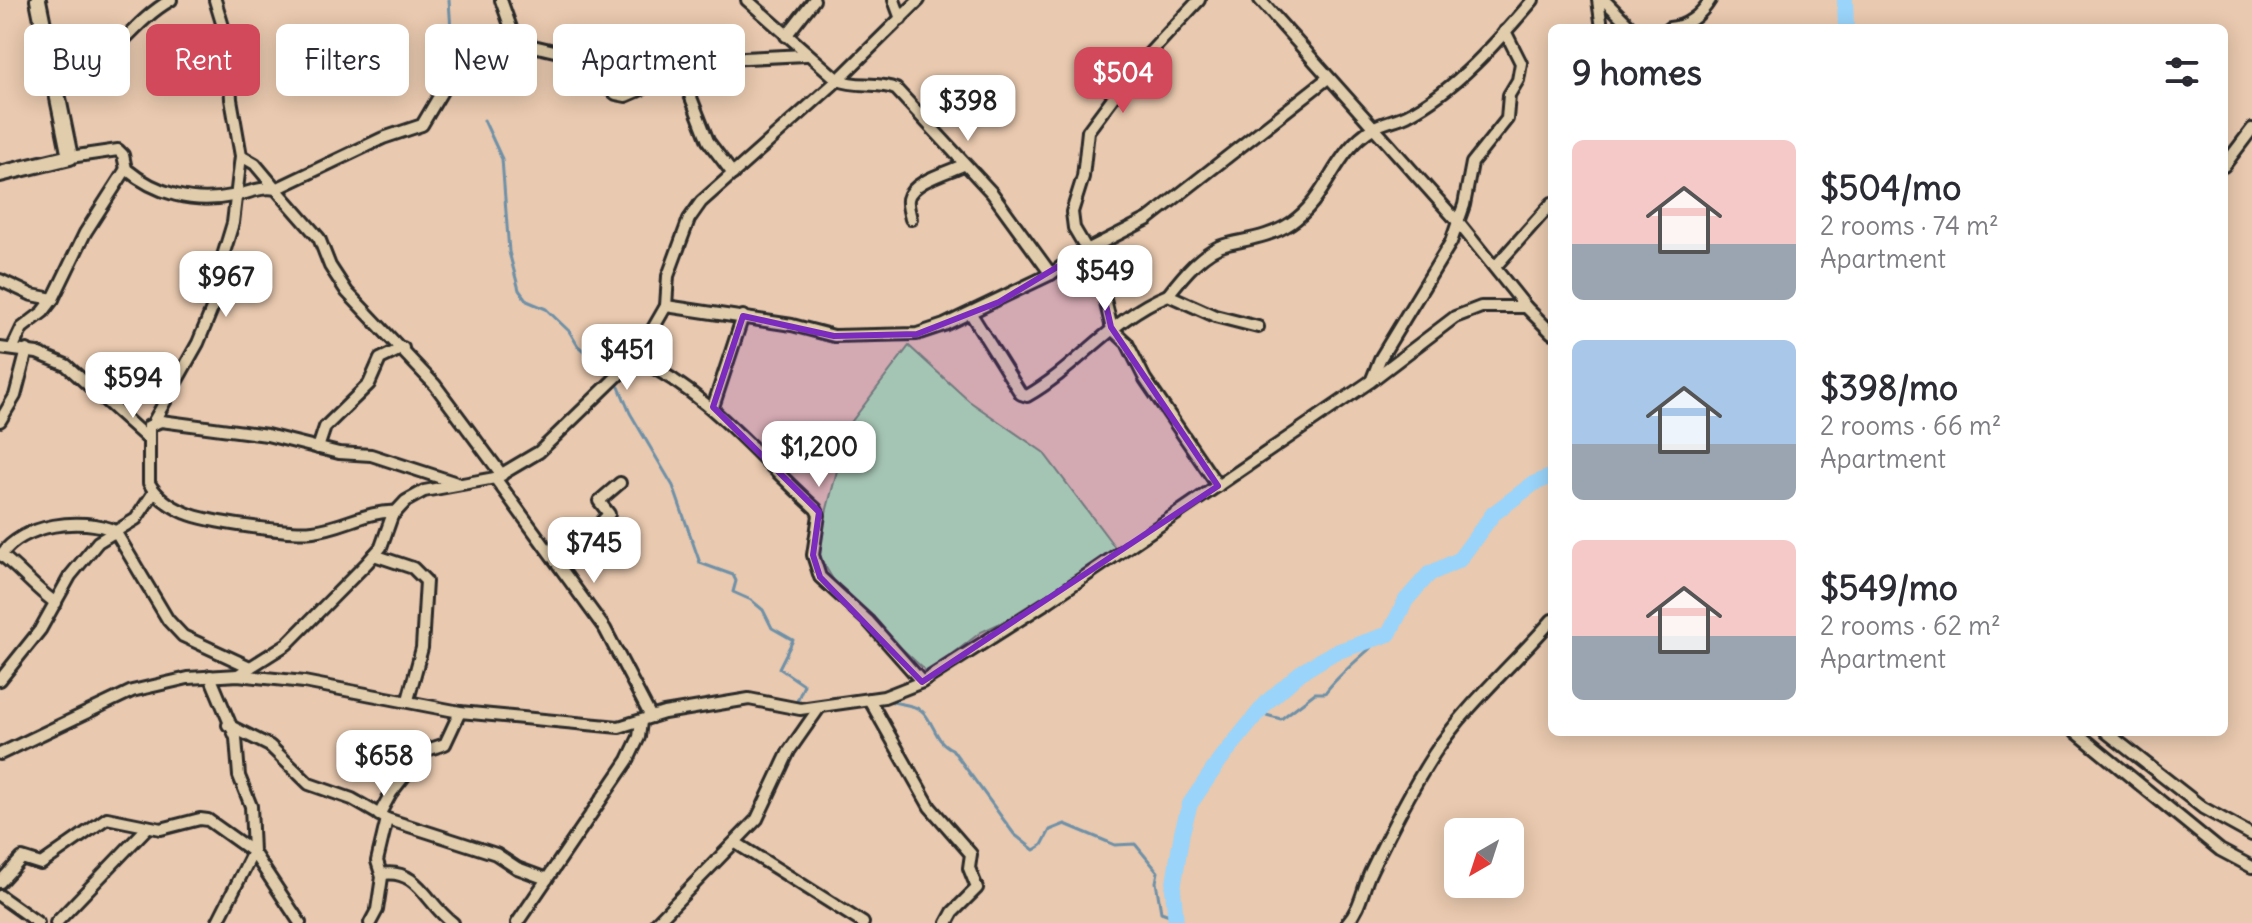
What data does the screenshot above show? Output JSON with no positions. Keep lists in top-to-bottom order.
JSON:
{
  "north": "bottom left",
  "page": {
    "chip": [
      "Buy",
      "Rent",
      "Filters",
      "New",
      "Apartment"
    ],
    "heading": "9 homes",
    "price": [
      "$504",
      "$398",
      "$549",
      "$967",
      "$451",
      "$594",
      "$1,200",
      "$745",
      "$658"
    ],
    "list": [
      {
        "name": "$504/mo",
        "note": "2 rooms · 74 m² · Apartment"
      },
      {
        "name": "$398/mo",
        "note": "2 rooms · 66 m² · Apartment"
      },
      {
        "name": "$549/mo",
        "note": "2 rooms · 62 m² · Apartment"
      }
    ]
  }
}
